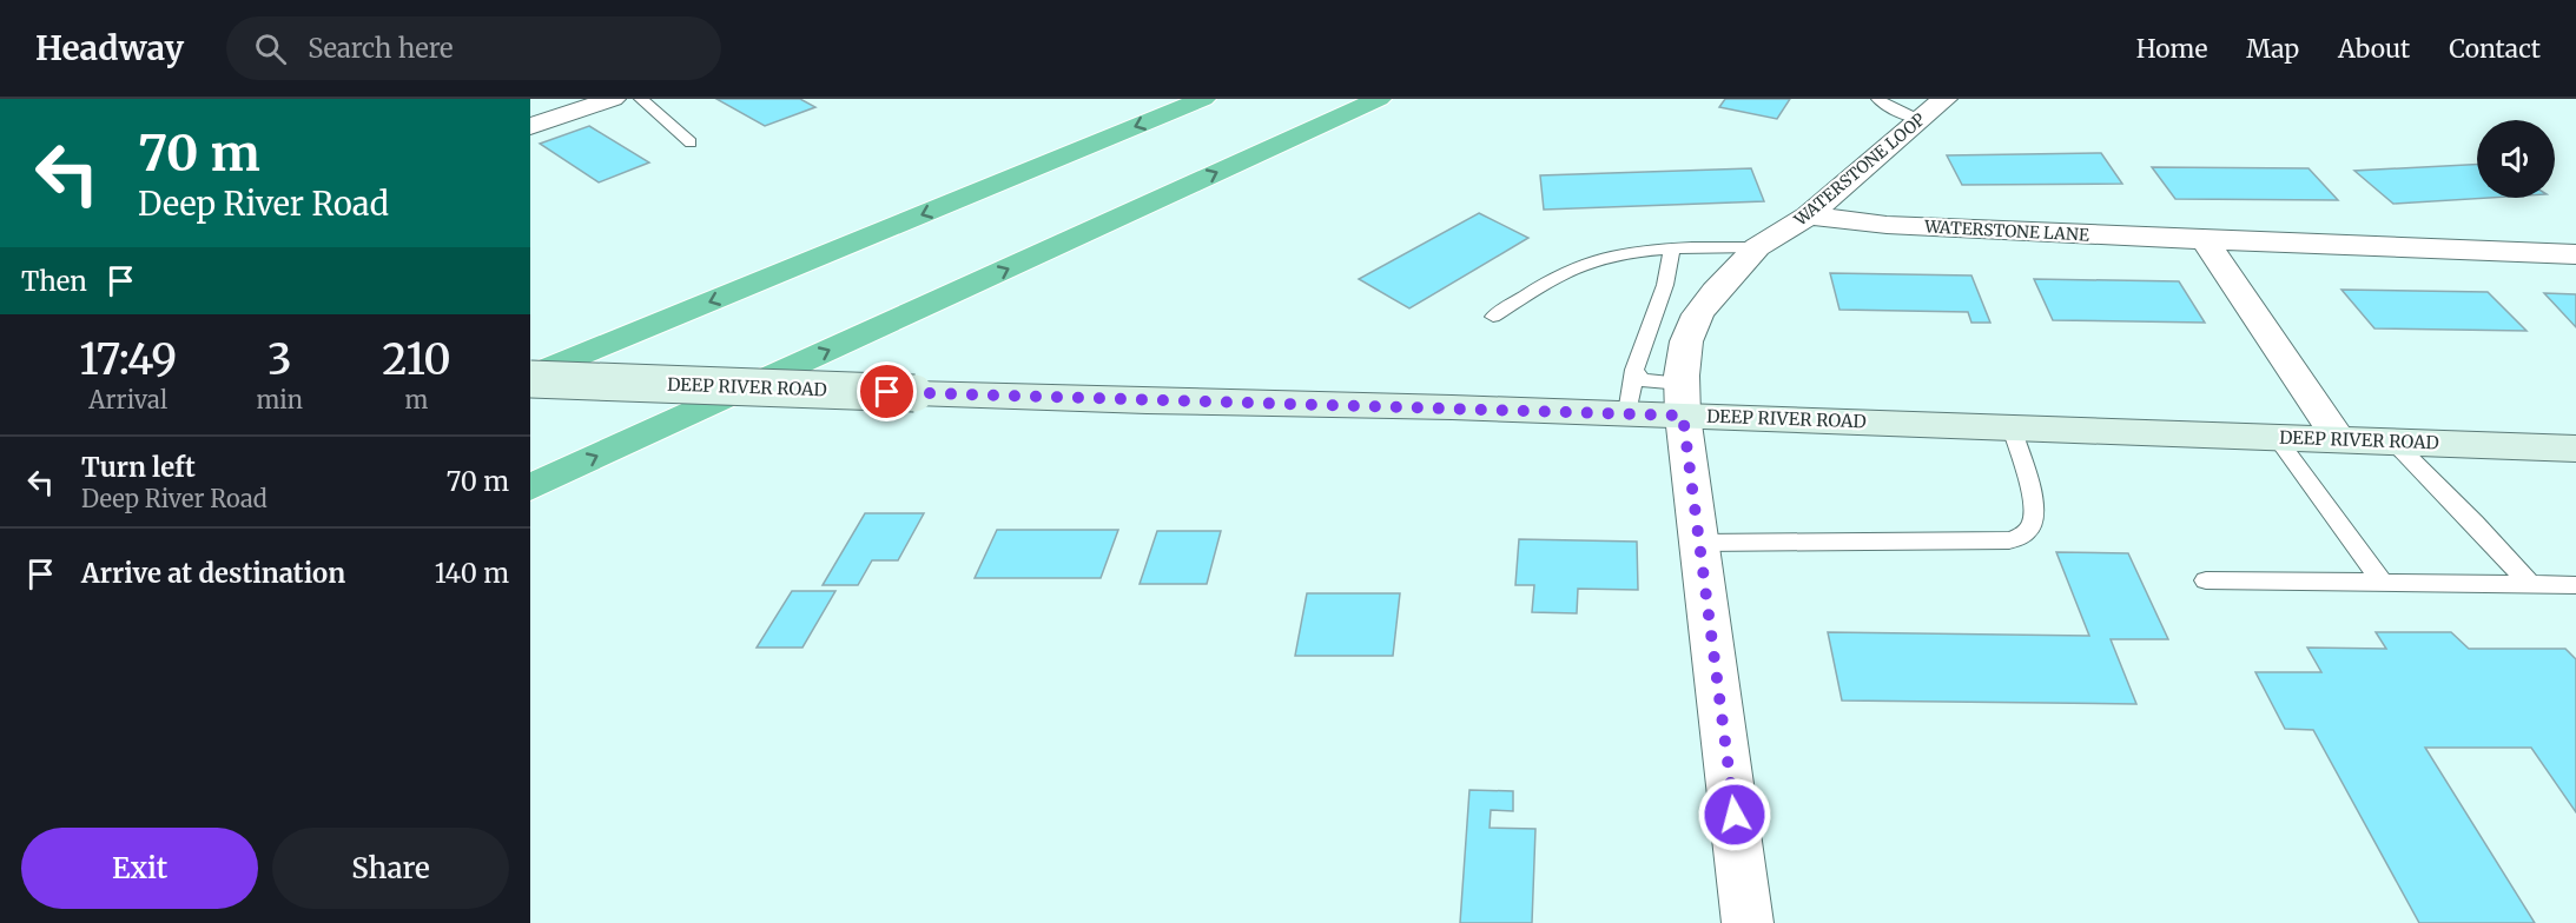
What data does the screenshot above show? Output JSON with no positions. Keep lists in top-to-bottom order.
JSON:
{
  "streets": {
    "street": ["WATERSTONE LOOP", "WATERSTONE LANE", "DEEP RIVER ROAD"]
  },
  "crossings": [
    ["WATERSTONE LOOP", "WATERSTONE LANE"],
    ["WATERSTONE LOOP", "DEEP RIVER ROAD"]
  ],
  "page": {
    "header": "Headway",
    "search": "Search here",
    "nav": [
      "Home",
      "Map",
      "About",
      "Contact"
    ],
    "turn": ["70 m", "Deep River Road"],
    "then": "Then",
    "eta": [
      "17:49",
      "Arrival",
      "3",
      "min",
      "210",
      "m"
    ],
    "list": [
      {
        "name": "Turn left",
        "note": "Deep River Road",
        "value": "70 m"
      },
      {
        "name": "Arrive at destination",
        "value": "140 m"
      }
    ],
    "buttons": ["Exit", "Share"]
  }
}
